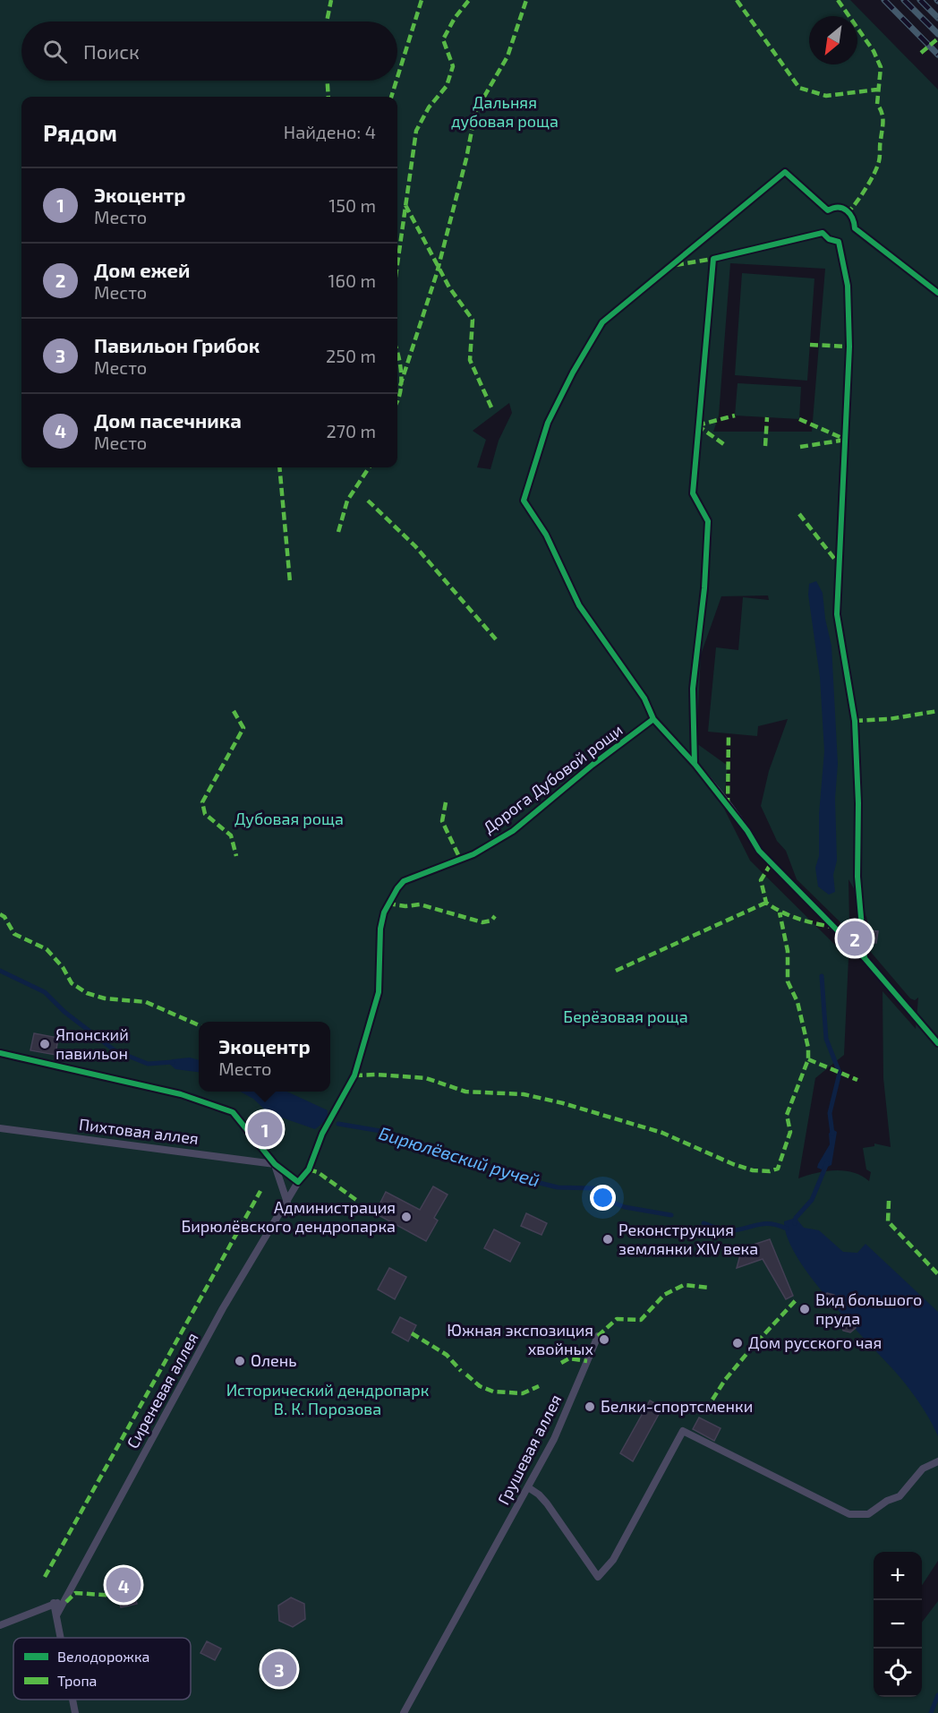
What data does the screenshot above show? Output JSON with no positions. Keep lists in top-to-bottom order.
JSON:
{
  "streets": {
    "lane": [
      "Дорога Дубовой рощи",
      "Пихтовая аллея",
      "Сиреневая аллея",
      "Грушевая аллея"
    ]
  },
  "crossings": [
    ["Дорога Дубовой рощи", "Сиреневая аллея"]
  ],
  "water": ["Бирюлёвский ручей"],
  "parks": [
    "Дальняя дубовая роща",
    "Дубовая роща",
    "Берёзовая роща",
    "Исторический дендропарк В. К. Порозова"
  ],
  "places": [
    "Японcкий павильон",
    "Администрация Бирюлёвского дендропарка",
    "Реконструкция землянки XIV века",
    "Вид большого пруда",
    "Южная экспозиция хвойных",
    "Дом русского чая",
    "Олень",
    "Белки-спортсменки"
  ],
  "legend": ["Велодорожка", "Тропа"],
  "north": "bottom left",
  "page": {
    "search": "Поиск",
    "heading": ["Рядом", "Найдено: 4"],
    "list": [
      {
        "mark": "1",
        "name": "Экоцентр",
        "note": "Место",
        "value": "150 m"
      },
      {
        "mark": "2",
        "name": "Дом ежей",
        "note": "Место",
        "value": "160 m"
      },
      {
        "mark": "3",
        "name": "Павильон Грибок",
        "note": "Место",
        "value": "250 m"
      },
      {
        "mark": "4",
        "name": "Дом пасечника",
        "note": "Место",
        "value": "270 m"
      }
    ],
    "pins": [
      "2",
      "1",
      "4",
      "3"
    ],
    "popup": ["Экоцентр", "Место"],
    "map_buttons": ["+", "−"]
  }
}
